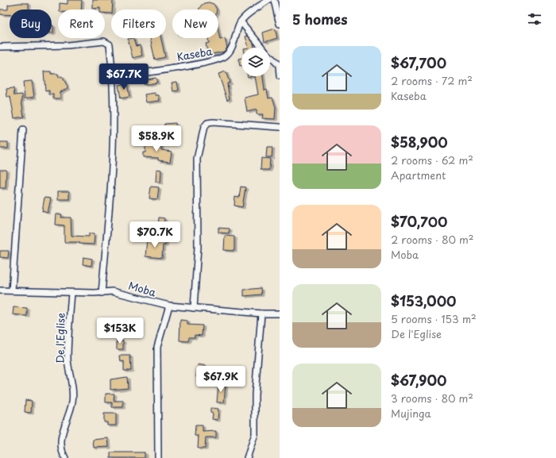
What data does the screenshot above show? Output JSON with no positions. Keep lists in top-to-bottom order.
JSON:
{
  "streets": {
    "street": ["Kaseba", "Moba", "De l'Eglise"]
  },
  "crossings": [
    ["Moba", "De l'Eglise"]
  ],
  "page": {
    "heading": "5 homes",
    "chip": [
      "Buy",
      "Rent",
      "Filters",
      "New"
    ],
    "list": [
      {
        "name": "$67,700",
        "note": "2 rooms · 72 m² · Kaseba"
      },
      {
        "name": "$58,900",
        "note": "2 rooms · 62 m² · Apartment"
      },
      {
        "name": "$70,700",
        "note": "2 rooms · 80 m² · Moba"
      },
      {
        "name": "$153,000",
        "note": "5 rooms · 153 m² · De l'Eglise"
      },
      {
        "name": "$67,900",
        "note": "3 rooms · 80 m² · Mujinga"
      }
    ],
    "price": [
      "$67.7K",
      "$58.9K",
      "$70.7K",
      "$153K",
      "$67.9K"
    ]
  }
}
